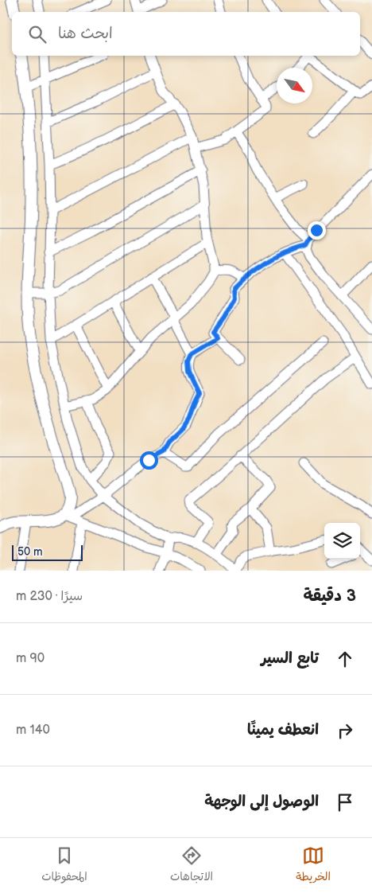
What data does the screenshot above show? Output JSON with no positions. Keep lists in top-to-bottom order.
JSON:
{
  "scale_bar": "50 m",
  "north": "bottom right",
  "page": {
    "search": "ابحث هنا",
    "scale": "50 m",
    "heading": ["3 دقيقة", "سيرًا · 230 m"],
    "list": [
      ["تابع السير", "90 m"],
      ["انعطف يمينًا", "140 m"],
      "الوصول إلى الوجهة"
    ],
    "nav": ["الخريطة", "الاتجاهات", "المحفوظات"]
  }
}
